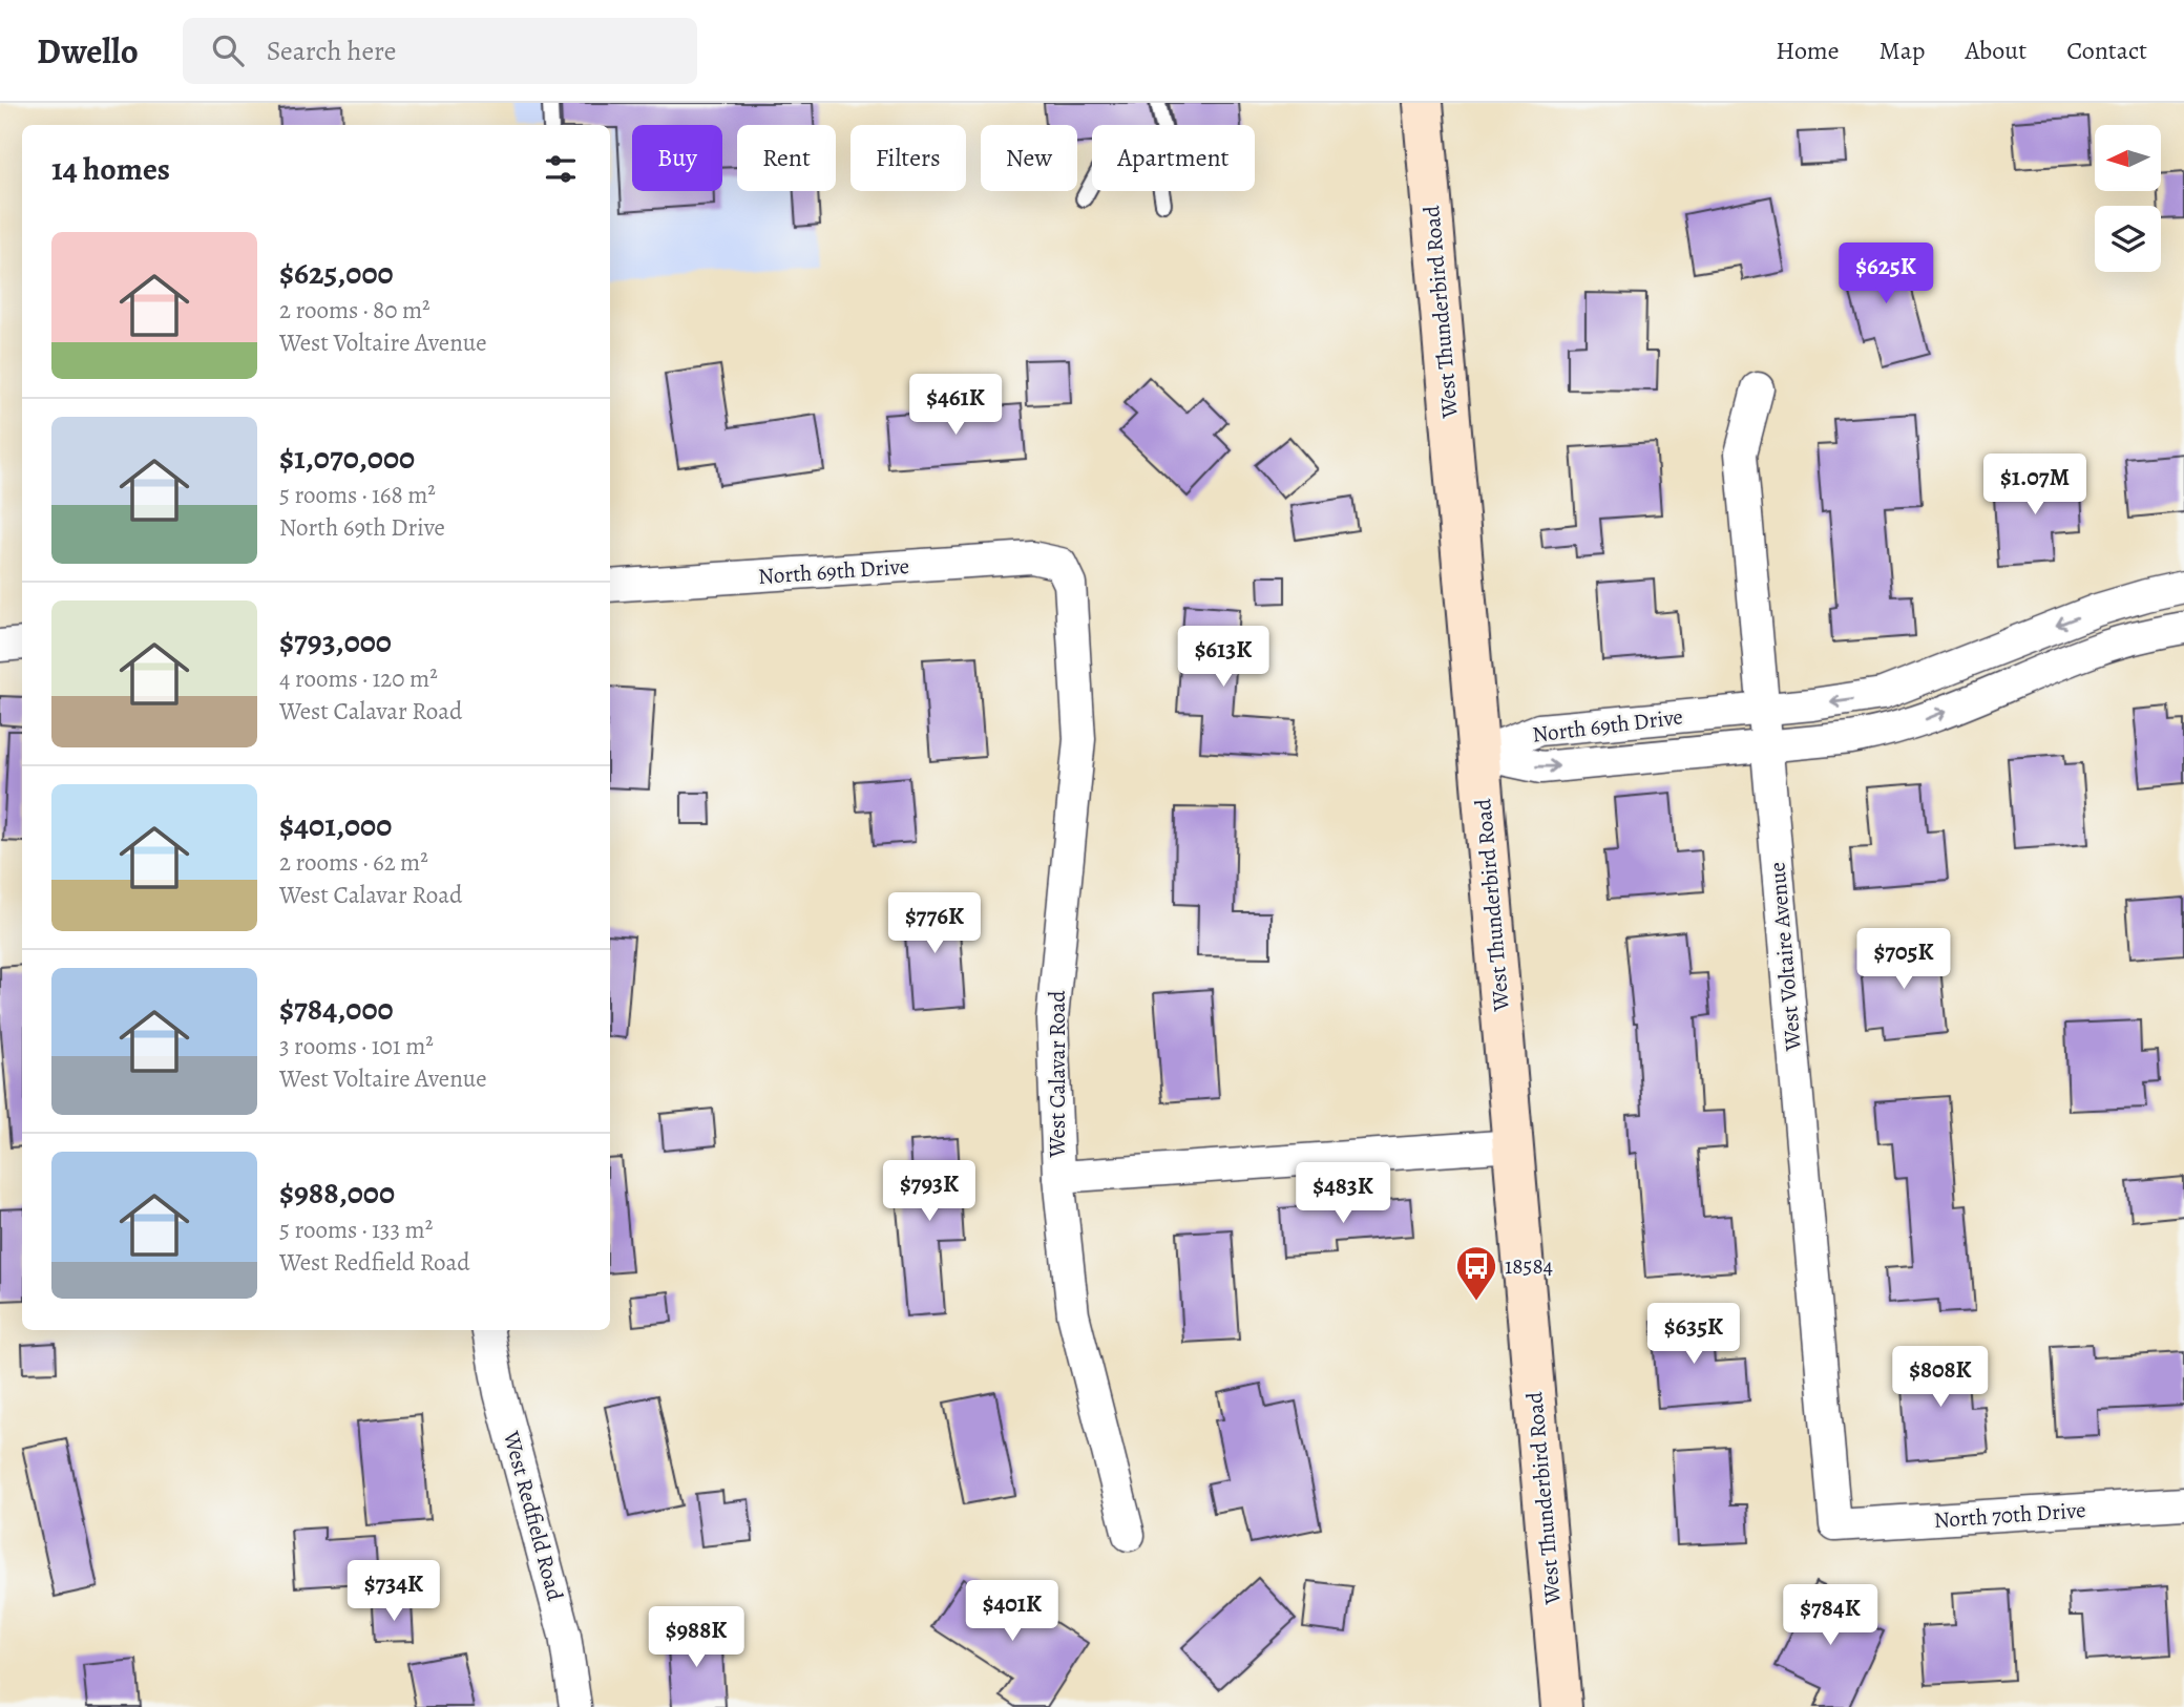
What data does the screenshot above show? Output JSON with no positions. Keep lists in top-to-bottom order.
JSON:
{
  "streets": {
    "main road": ["West Thunderbird Road"],
    "street": [
      "North 69th Drive",
      "West Voltaire Avenue",
      "West Calavar Road",
      "North 70th Drive",
      "West Redfield Road"
    ]
  },
  "crossings": [
    ["West Thunderbird Road", "North 69th Drive"],
    ["North 69th Drive", "West Voltaire Avenue"],
    ["North 69th Drive", "West Calavar Road"],
    ["West Voltaire Avenue", "North 70th Drive"]
  ],
  "places": {
    "bus stop": ["18584"]
  },
  "north": "left",
  "page": {
    "header": "Dwello",
    "search": "Search here",
    "nav": [
      "Home",
      "Map",
      "About",
      "Contact"
    ],
    "chip": [
      "Buy",
      "Rent",
      "Filters",
      "New",
      "Apartment"
    ],
    "heading": "14 homes",
    "list": [
      {
        "name": "$625,000",
        "note": "2 rooms · 80 m² · West Voltaire Avenue"
      },
      {
        "name": "$1,070,000",
        "note": "5 rooms · 168 m² · North 69th Drive"
      },
      {
        "name": "$793,000",
        "note": "4 rooms · 120 m² · West Calavar Road"
      },
      {
        "name": "$401,000",
        "note": "2 rooms · 62 m² · West Calavar Road"
      },
      {
        "name": "$784,000",
        "note": "3 rooms · 101 m² · West Voltaire Avenue"
      },
      {
        "name": "$988,000",
        "note": "5 rooms · 133 m² · West Redfield Road"
      }
    ],
    "price": [
      "$625K",
      "$461K",
      "$1.07M",
      "$613K",
      "$776K",
      "$705K",
      "$793K",
      "$483K",
      "$635K",
      "$808K",
      "$734K",
      "$401K",
      "$784K",
      "$988K"
    ]
  }
}
